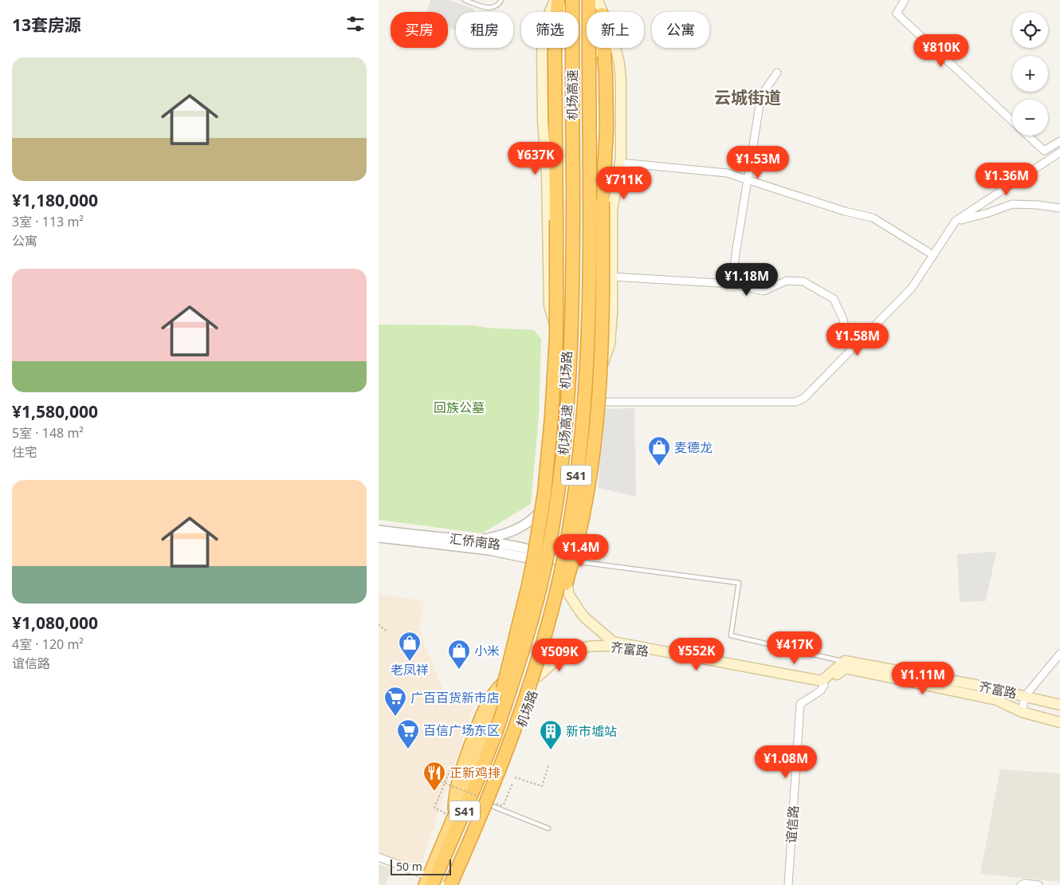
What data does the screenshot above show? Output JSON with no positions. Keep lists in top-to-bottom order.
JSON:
{
  "streets": {
    "highway": ["机场高速", "机场路", "S41"],
    "main road": ["齐富路"],
    "street": ["汇侨南路", "谊信路"]
  },
  "crossings": [
    ["机场高速", "机场路"],
    ["机场路", "汇侨南路"],
    ["机场路", "齐富路"],
    ["汇侨南路", "齐富路"],
    ["齐富路", "谊信路"]
  ],
  "districts": ["云城街道"],
  "parks": ["回族公墓"],
  "places": {
    "shop": ["麦德龙", "老凤祥", "小米"],
    "supermarket": ["广百百货新市店", "百信广场东区"],
    "building": ["新市墟站"],
    "restaurant": ["正新鸡排"]
  },
  "scale_bar": "50 m",
  "page": {
    "heading": "13套房源",
    "map_buttons": ["+", "−"],
    "chip": [
      "买房",
      "租房",
      "筛选",
      "新上",
      "公寓"
    ],
    "price": [
      "¥810K",
      "¥637K",
      "¥1.53M",
      "¥1.36M",
      "¥711K",
      "¥1.18M",
      "¥1.58M",
      "¥1.4M",
      "¥417K",
      "¥552K",
      "¥509K",
      "¥1.11M",
      "¥1.08M"
    ],
    "list": [
      {
        "name": "¥1,180,000",
        "note": "3室 · 113 m² · 公寓"
      },
      {
        "name": "¥1,580,000",
        "note": "5室 · 148 m² · 住宅"
      },
      {
        "name": "¥1,080,000",
        "note": "4室 · 120 m² · 谊信路"
      }
    ],
    "scale": "50 m"
  }
}
